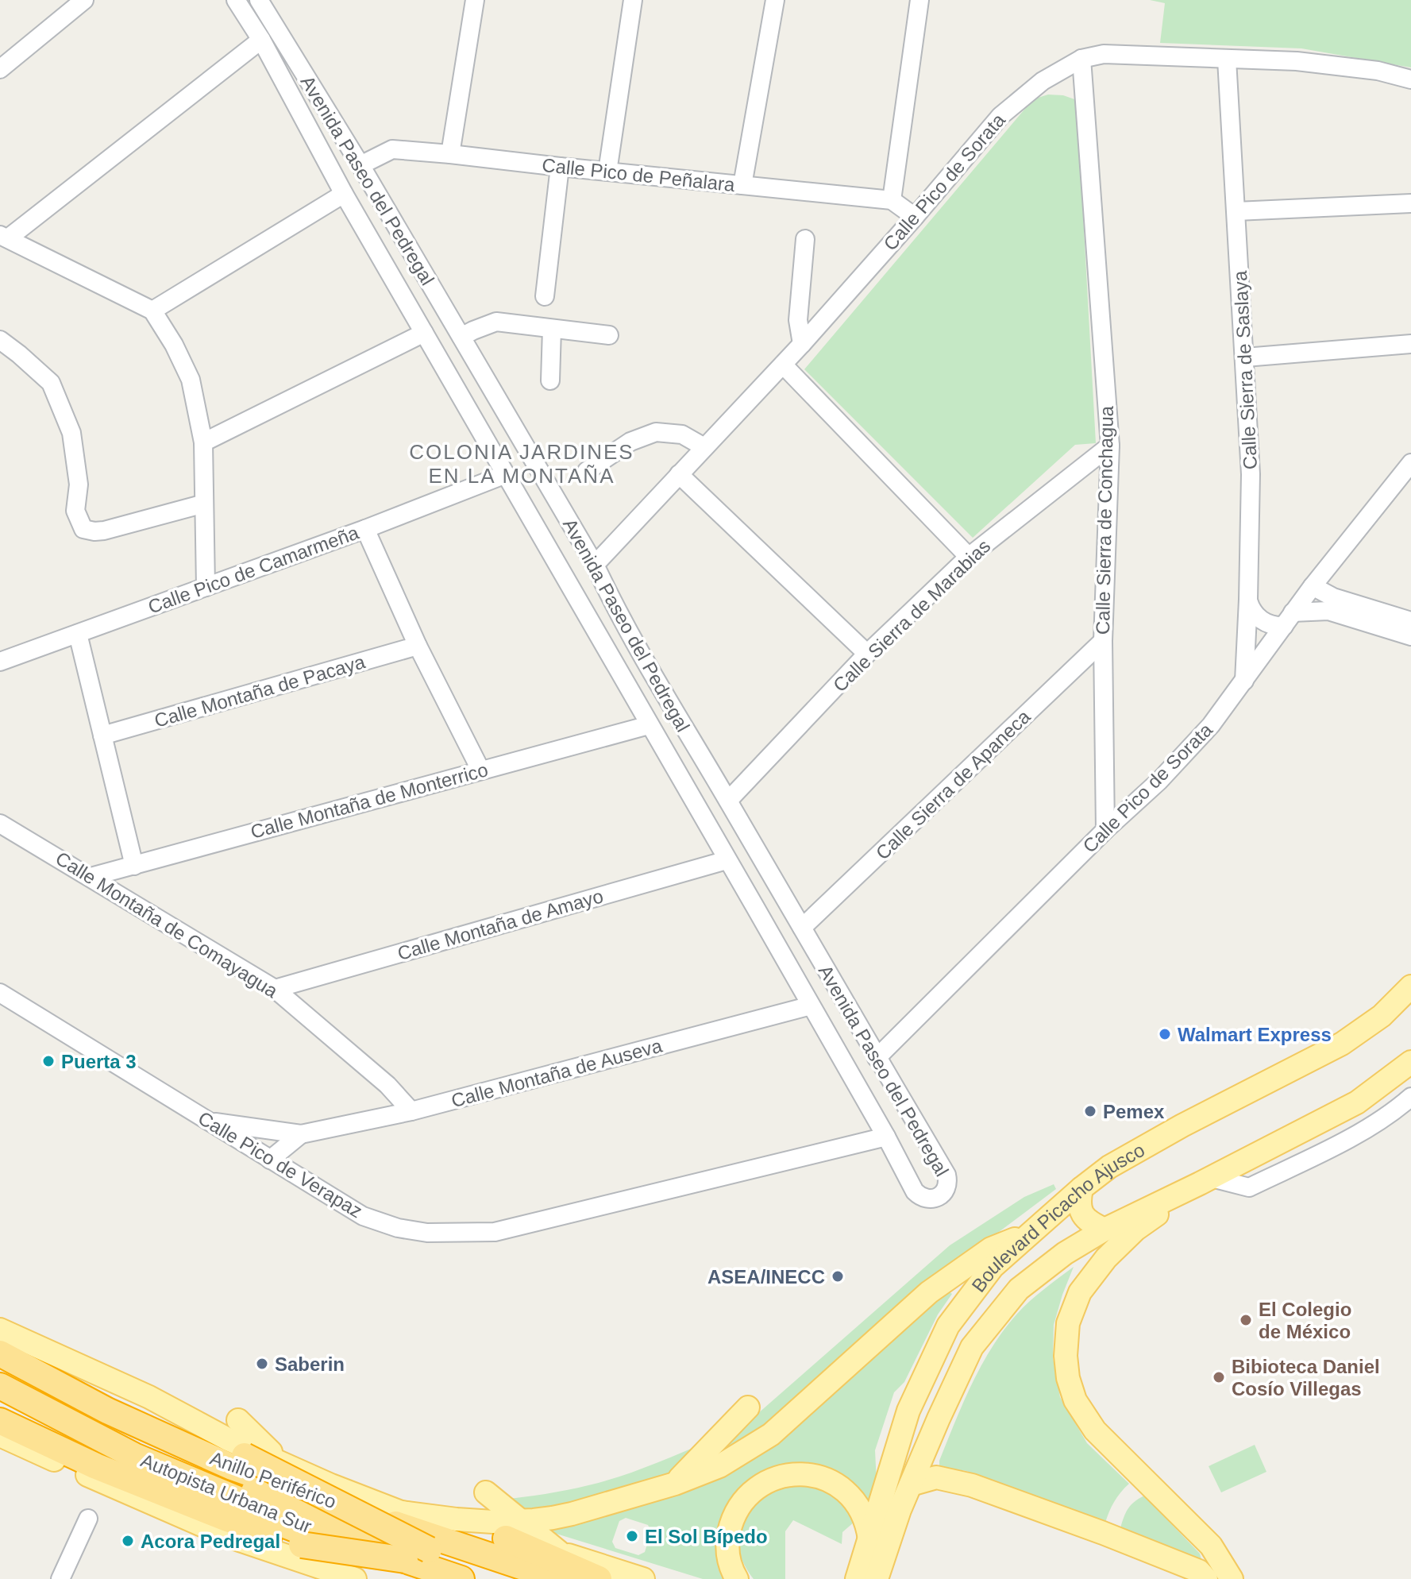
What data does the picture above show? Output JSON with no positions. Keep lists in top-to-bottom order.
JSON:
{
  "streets": {
    "highway": ["Anillo Periférico", "Autopista Urbana Sur"],
    "main road": ["Boulevard Picacho Ajusco"],
    "street": [
      "Calle Pico de Peñalara",
      "Avenida Paseo del Pedregal",
      "Calle Pico de Sorata",
      "Calle Sierra de Saslaya",
      "Calle Sierra de Conchagua",
      "Calle Pico de Camarmeña",
      "Calle Sierra de Marabias",
      "Calle Montaña de Pacaya",
      "Calle Sierra de Apaneca",
      "Calle Montaña de Monterrico",
      "Calle Montaña de Comayagua",
      "Calle Montaña de Amayo",
      "Calle Montaña de Auseva",
      "Calle Pico de Verapaz"
    ]
  },
  "crossings": [
    ["Calle Pico de Peñalara", "Avenida Paseo del Pedregal"],
    ["Avenida Paseo del Pedregal", "Calle Pico de Sorata"],
    ["Avenida Paseo del Pedregal", "Calle Pico de Camarmeña"],
    ["Avenida Paseo del Pedregal", "Calle Sierra de Marabias"],
    ["Avenida Paseo del Pedregal", "Calle Sierra de Apaneca"],
    ["Avenida Paseo del Pedregal", "Calle Montaña de Monterrico"],
    ["Avenida Paseo del Pedregal", "Calle Montaña de Amayo"],
    ["Avenida Paseo del Pedregal", "Calle Montaña de Auseva"],
    ["Avenida Paseo del Pedregal", "Calle Pico de Verapaz"],
    ["Calle Pico de Sorata", "Calle Sierra de Saslaya"],
    ["Calle Pico de Sorata", "Calle Sierra de Conchagua"],
    ["Calle Sierra de Conchagua", "Calle Sierra de Marabias"],
    ["Calle Sierra de Conchagua", "Calle Sierra de Apaneca"],
    ["Calle Montaña de Monterrico", "Calle Montaña de Comayagua"],
    ["Calle Montaña de Comayagua", "Calle Montaña de Amayo"],
    ["Calle Montaña de Comayagua", "Calle Montaña de Auseva"],
    ["Calle Montaña de Auseva", "Calle Pico de Verapaz"],
    ["Anillo Periférico", "Autopista Urbana Sur"]
  ],
  "districts": ["COLONIA JARDINES EN LA MONTAÑA"],
  "places": [
    "Walmart Express",
    "Puerta 3",
    "Pemex",
    "ASEA/INECC",
    "El Colegio de México",
    "Saberin",
    "Bibioteca Daniel Cosío Villegas",
    "El Sol Bípedo",
    "Acora Pedregal"
  ]
}
